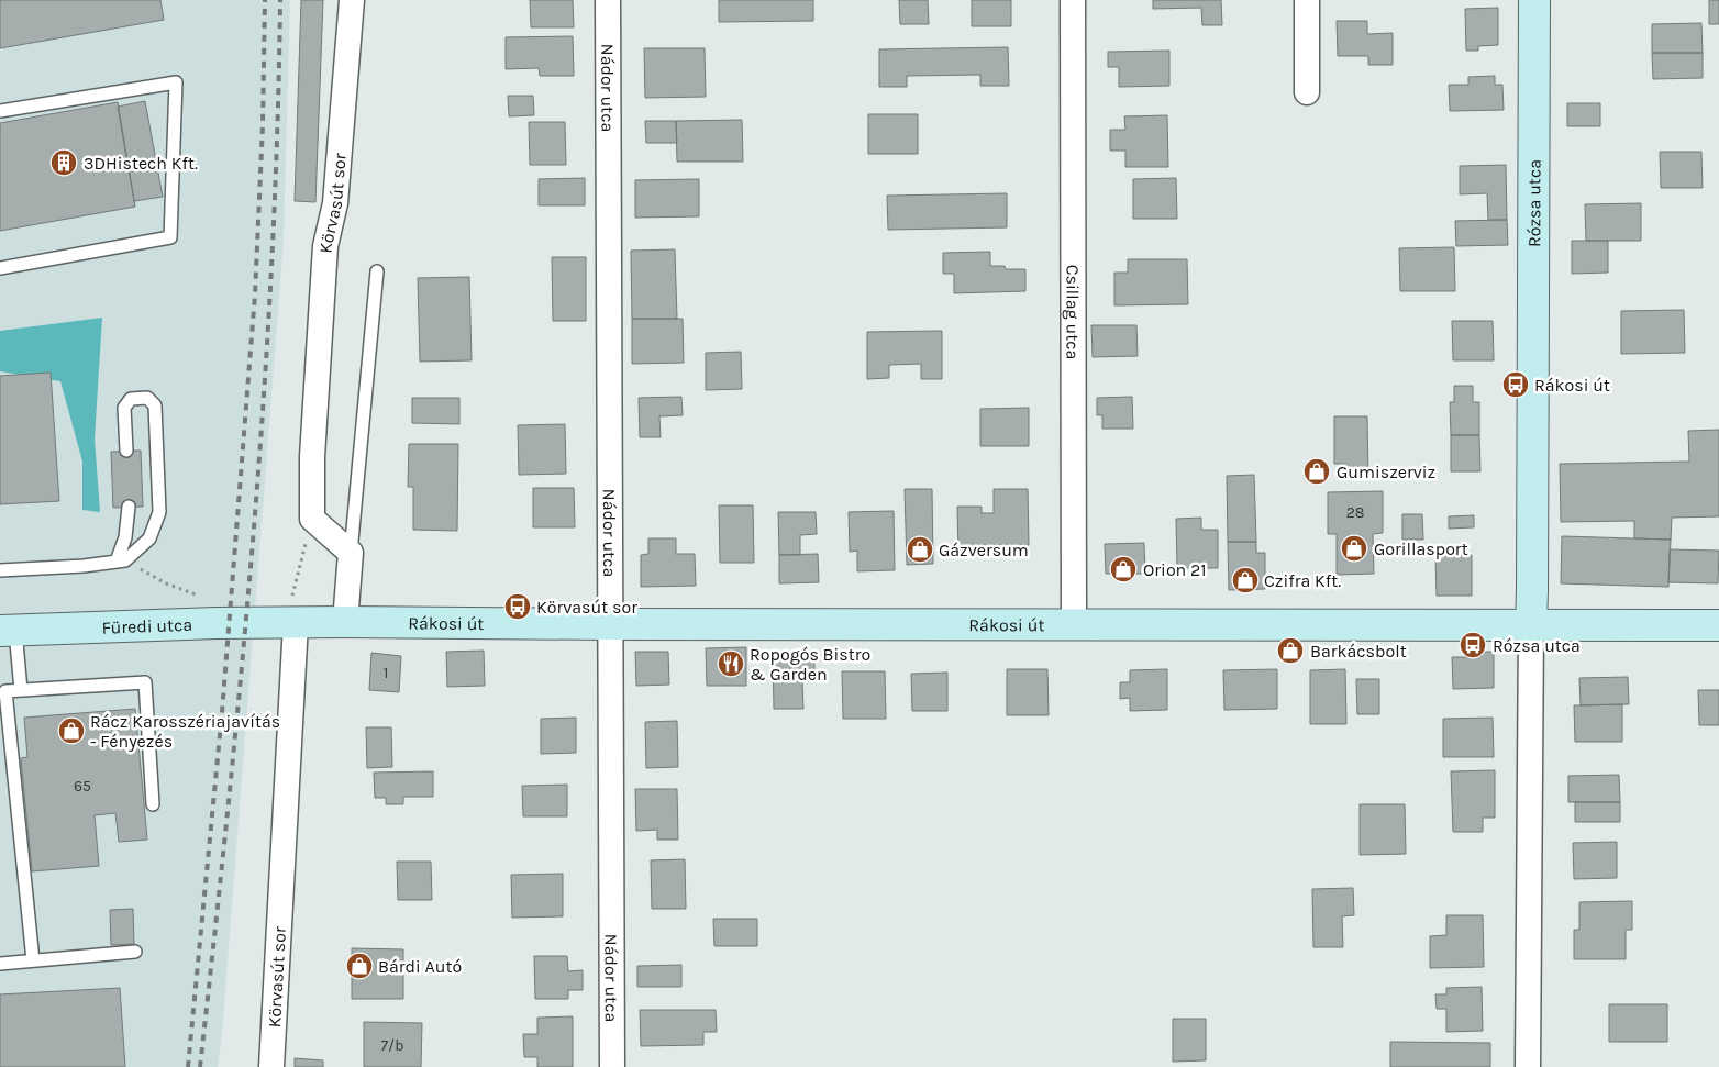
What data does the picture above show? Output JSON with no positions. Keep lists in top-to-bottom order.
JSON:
{
  "streets": {
    "main road": ["Rózsa utca", "Rákosi út", "Füredi utca"],
    "street": ["Nádor utca", "Körvasút sor", "Csillag utca"]
  },
  "crossings": [
    ["Nádor utca", "Rákosi út"],
    ["Körvasút sor", "Rákosi út"],
    ["Körvasút sor", "Füredi utca"],
    ["Rózsa utca", "Rákosi út"],
    ["Csillag utca", "Rákosi út"],
    ["Rákosi út", "Füredi utca"]
  ],
  "places": {
    "building": ["3DHistech Kft."],
    "bus stop": ["Rákosi út", "Körvasút sor", "Rózsa utca"],
    "shop": [
      "Gumiszerviz",
      "Gorillasport",
      "Gázversum",
      "Orion 21",
      "Czifra Kft.",
      "Barkácsbolt",
      "Rácz Karosszériajavítás - Fényezés",
      "Bárdi Autó"
    ],
    "restaurant": ["Ropogós Bistro & Garden"]
  },
  "house_numbers": [
    "28",
    "1",
    "65",
    "7/b"
  ]
}
